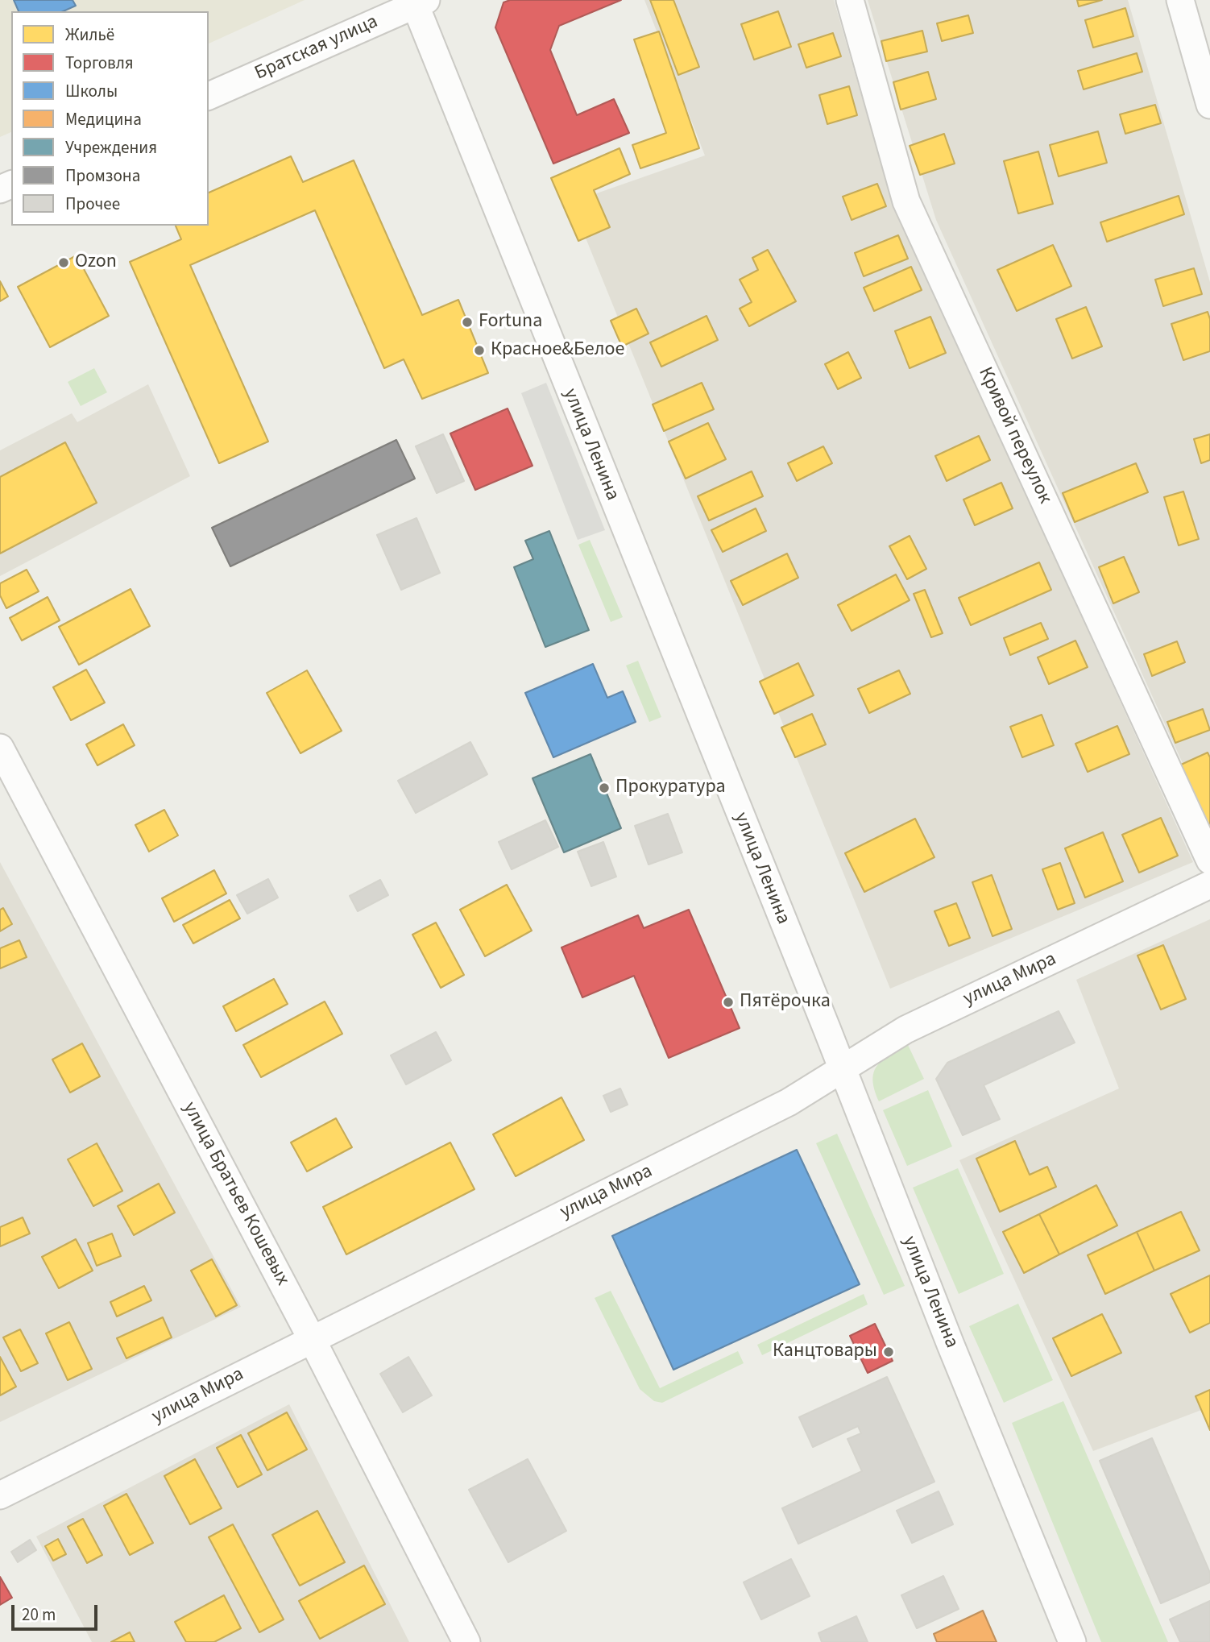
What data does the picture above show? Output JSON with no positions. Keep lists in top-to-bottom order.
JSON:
{
  "streets": {
    "street": [
      "Братская улица",
      "Кривой переулок",
      "улица Ленина",
      "улица Мира",
      "улица Братьев Кошевых"
    ]
  },
  "crossings": [
    ["Братская улица", "улица Ленина"],
    ["улица Ленина", "улица Мира"],
    ["улица Мира", "улица Братьев Кошевых"]
  ],
  "places": [
    "Ozon",
    "Fortuna",
    "Красное&Белое",
    "Прокуратура",
    "Пятёрочка",
    "Канцтовары"
  ],
  "legend": [
    "Жильё",
    "Торговля",
    "Школы",
    "Медицина",
    "Учреждения",
    "Промзона",
    "Прочее"
  ],
  "scale_bar": "20 m"
}
